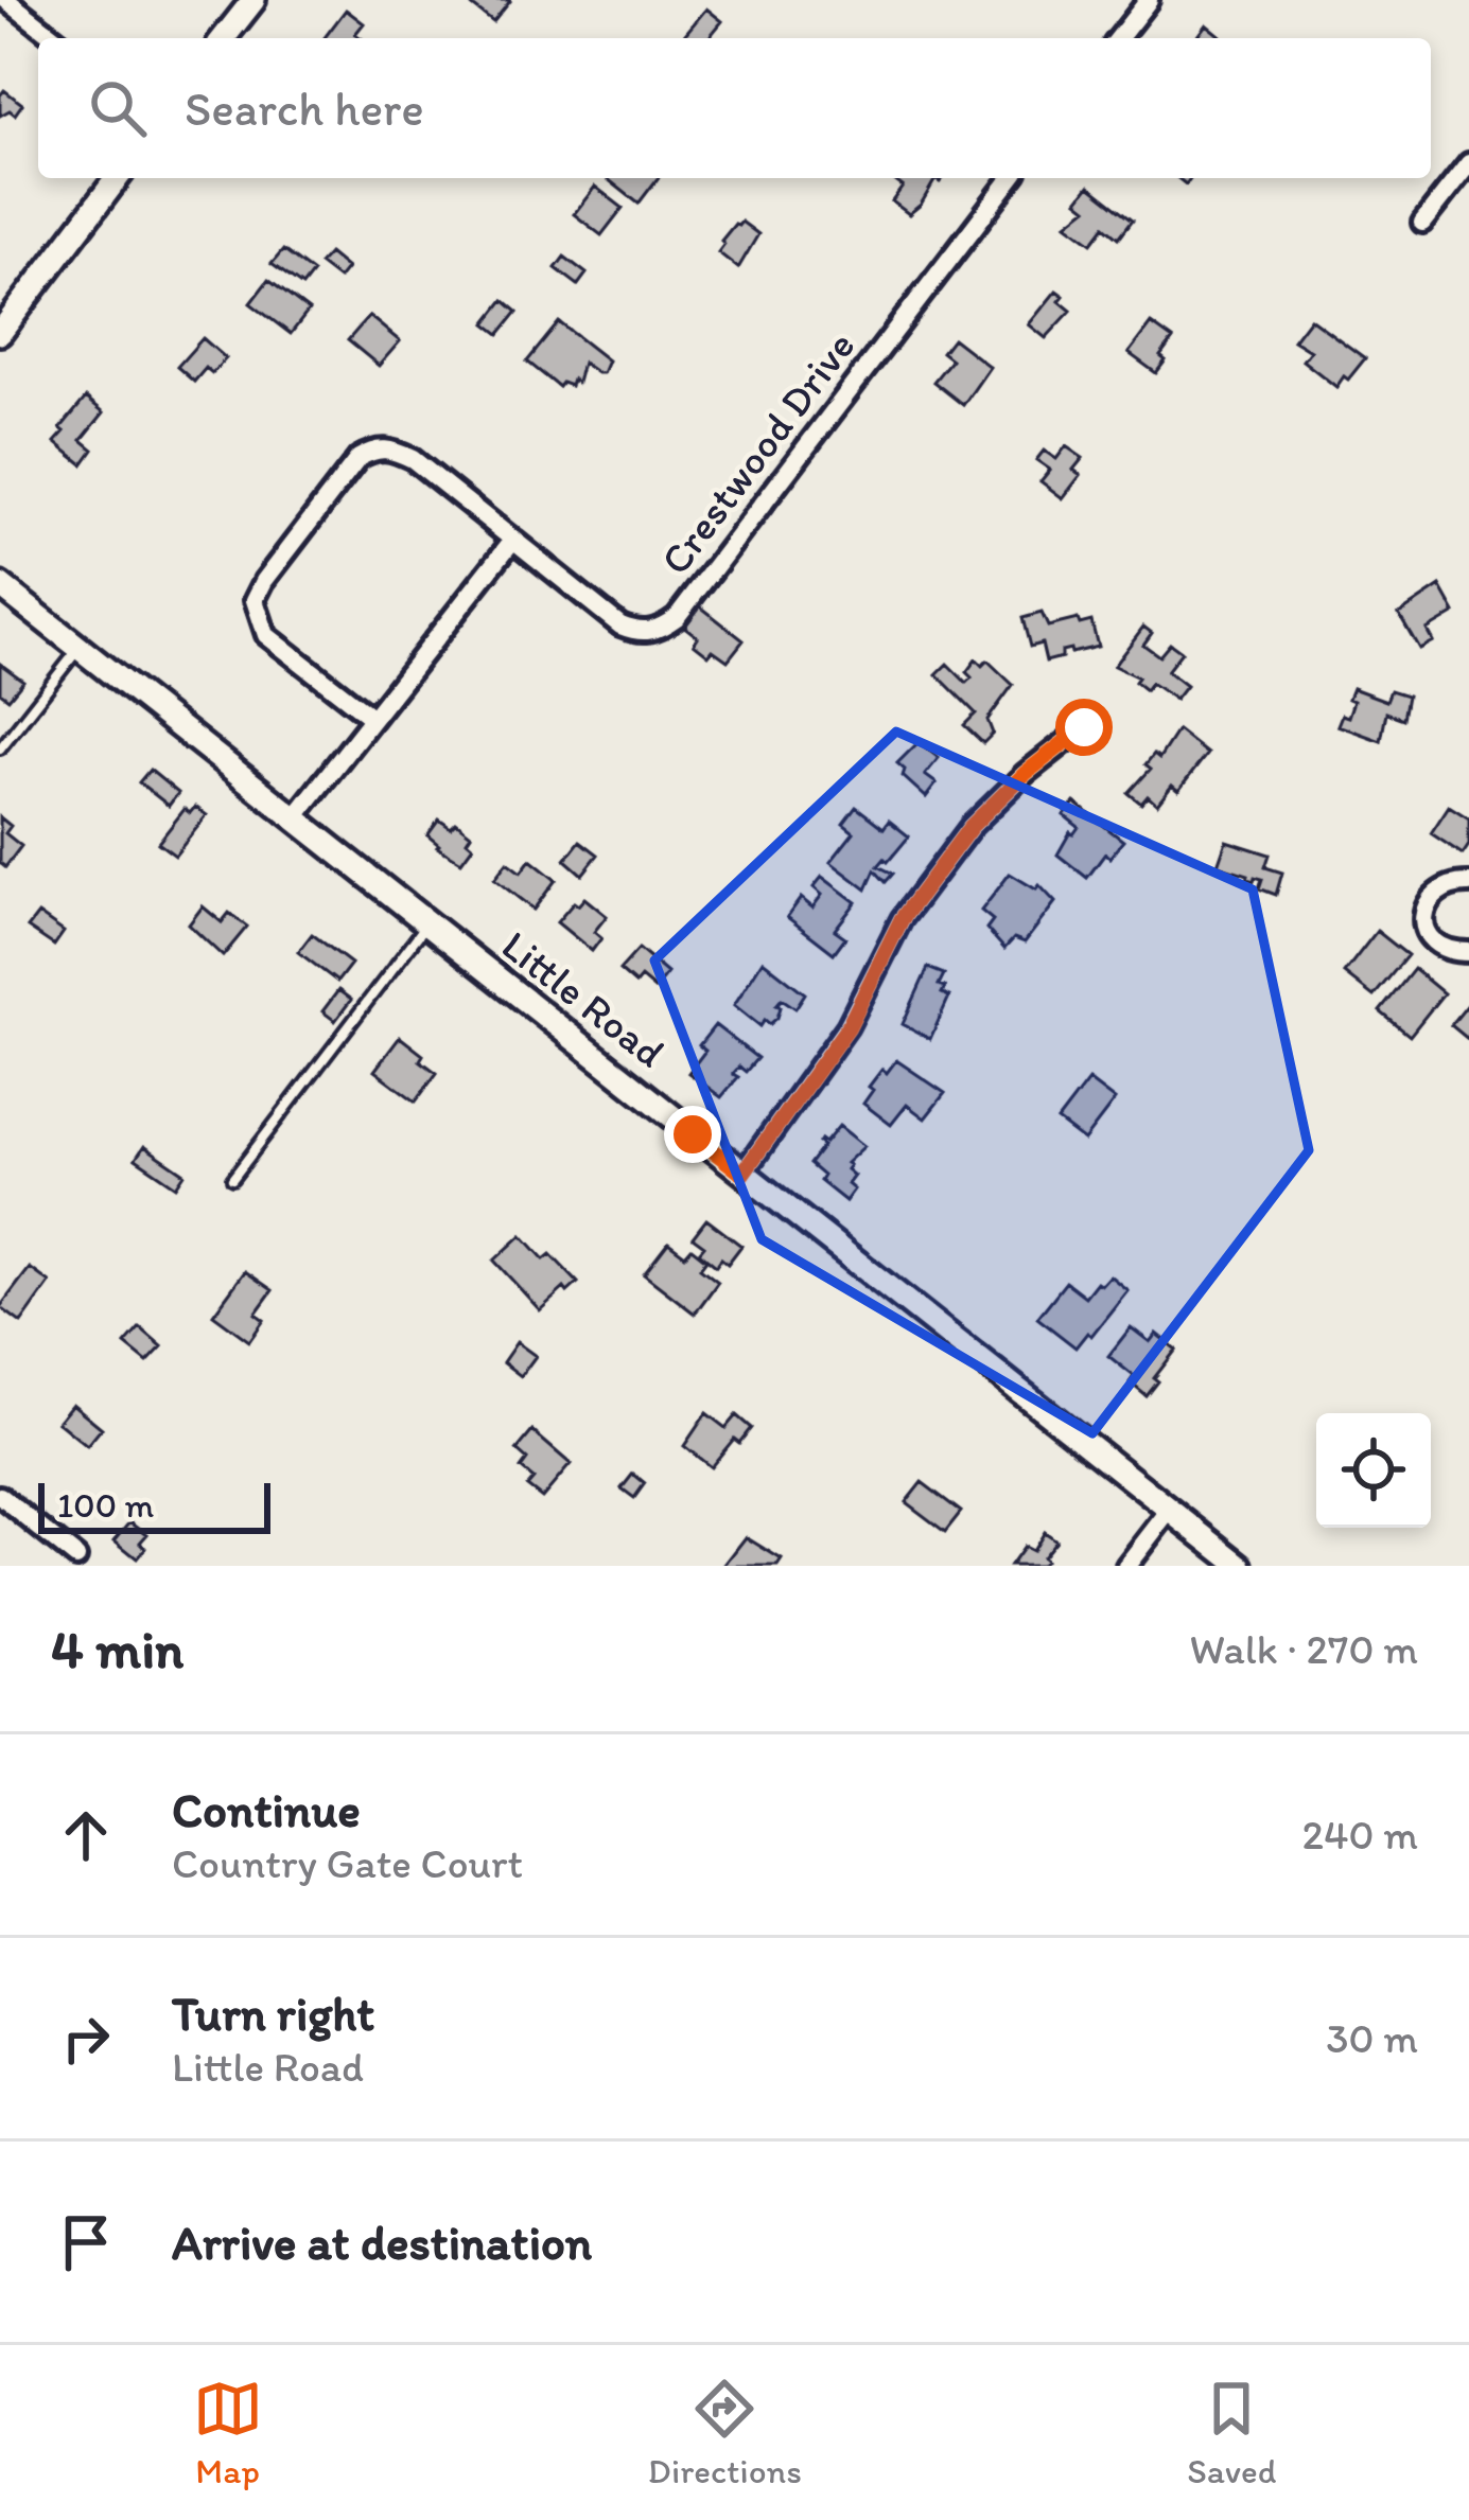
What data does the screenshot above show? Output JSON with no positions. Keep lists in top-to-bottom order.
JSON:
{
  "streets": {
    "street": ["Crestwood Drive", "Little Road"]
  },
  "scale_bar": "100 m",
  "page": {
    "search": "Search here",
    "scale": "100 m",
    "heading": ["4 min", "Walk · 270 m"],
    "list": [
      ["Continue", "Country Gate Court", "240 m"],
      ["Turn right", "Little Road", "30 m"],
      "Arrive at destination"
    ],
    "nav": ["Map", "Directions", "Saved"]
  }
}
